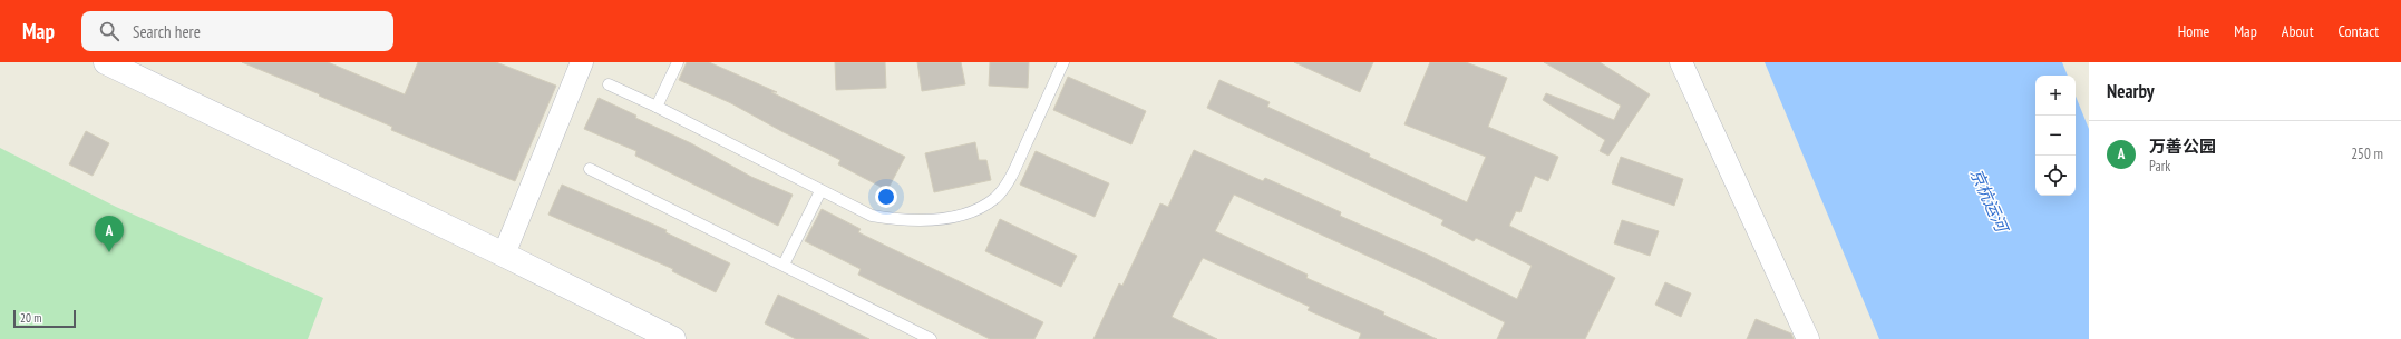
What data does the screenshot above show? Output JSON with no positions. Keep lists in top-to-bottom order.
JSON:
{
  "water": ["京杭运河"],
  "scale_bar": "20 m",
  "page": {
    "header": "Map",
    "search": "Search here",
    "nav": [
      "Home",
      "Map",
      "About",
      "Contact"
    ],
    "heading": "Nearby",
    "map_buttons": ["+", "−"],
    "list": [
      {
        "mark": "A",
        "name": "万善公园",
        "note": "Park",
        "value": "250 m"
      }
    ],
    "pins": "A",
    "scale": "20 m"
  }
}
